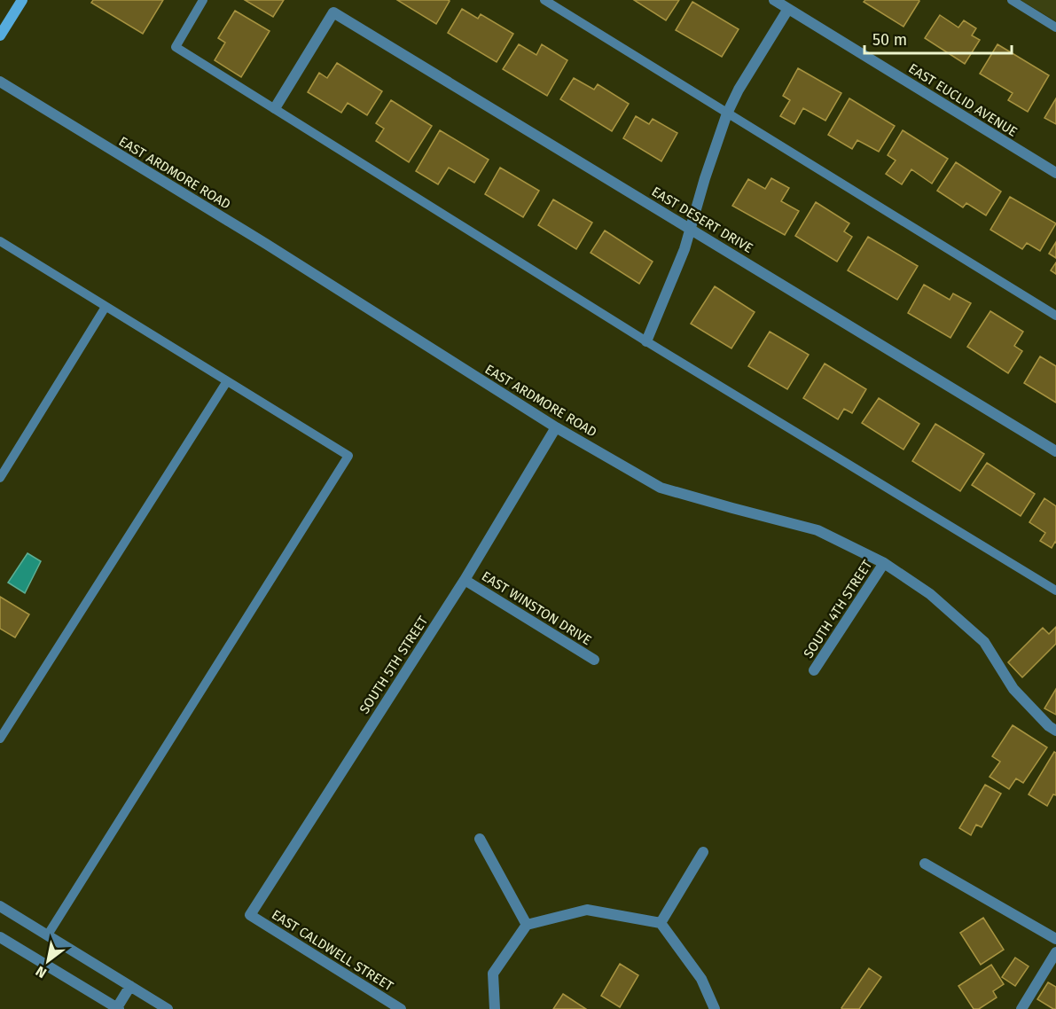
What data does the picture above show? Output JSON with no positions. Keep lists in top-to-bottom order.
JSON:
{
  "streets": {
    "street": [
      "EAST EUCLID AVENUE",
      "EAST ARDMORE ROAD",
      "EAST DESERT DRIVE",
      "EAST WINSTON DRIVE",
      "SOUTH 4TH STREET",
      "SOUTH 5TH STREET",
      "EAST CALDWELL STREET"
    ]
  },
  "crossings": [
    ["EAST ARDMORE ROAD", "SOUTH 4TH STREET"],
    ["EAST ARDMORE ROAD", "SOUTH 5TH STREET"],
    ["EAST WINSTON DRIVE", "SOUTH 5TH STREET"],
    ["SOUTH 5TH STREET", "EAST CALDWELL STREET"]
  ],
  "scale_bar": "50 m",
  "north": "bottom left"
}
